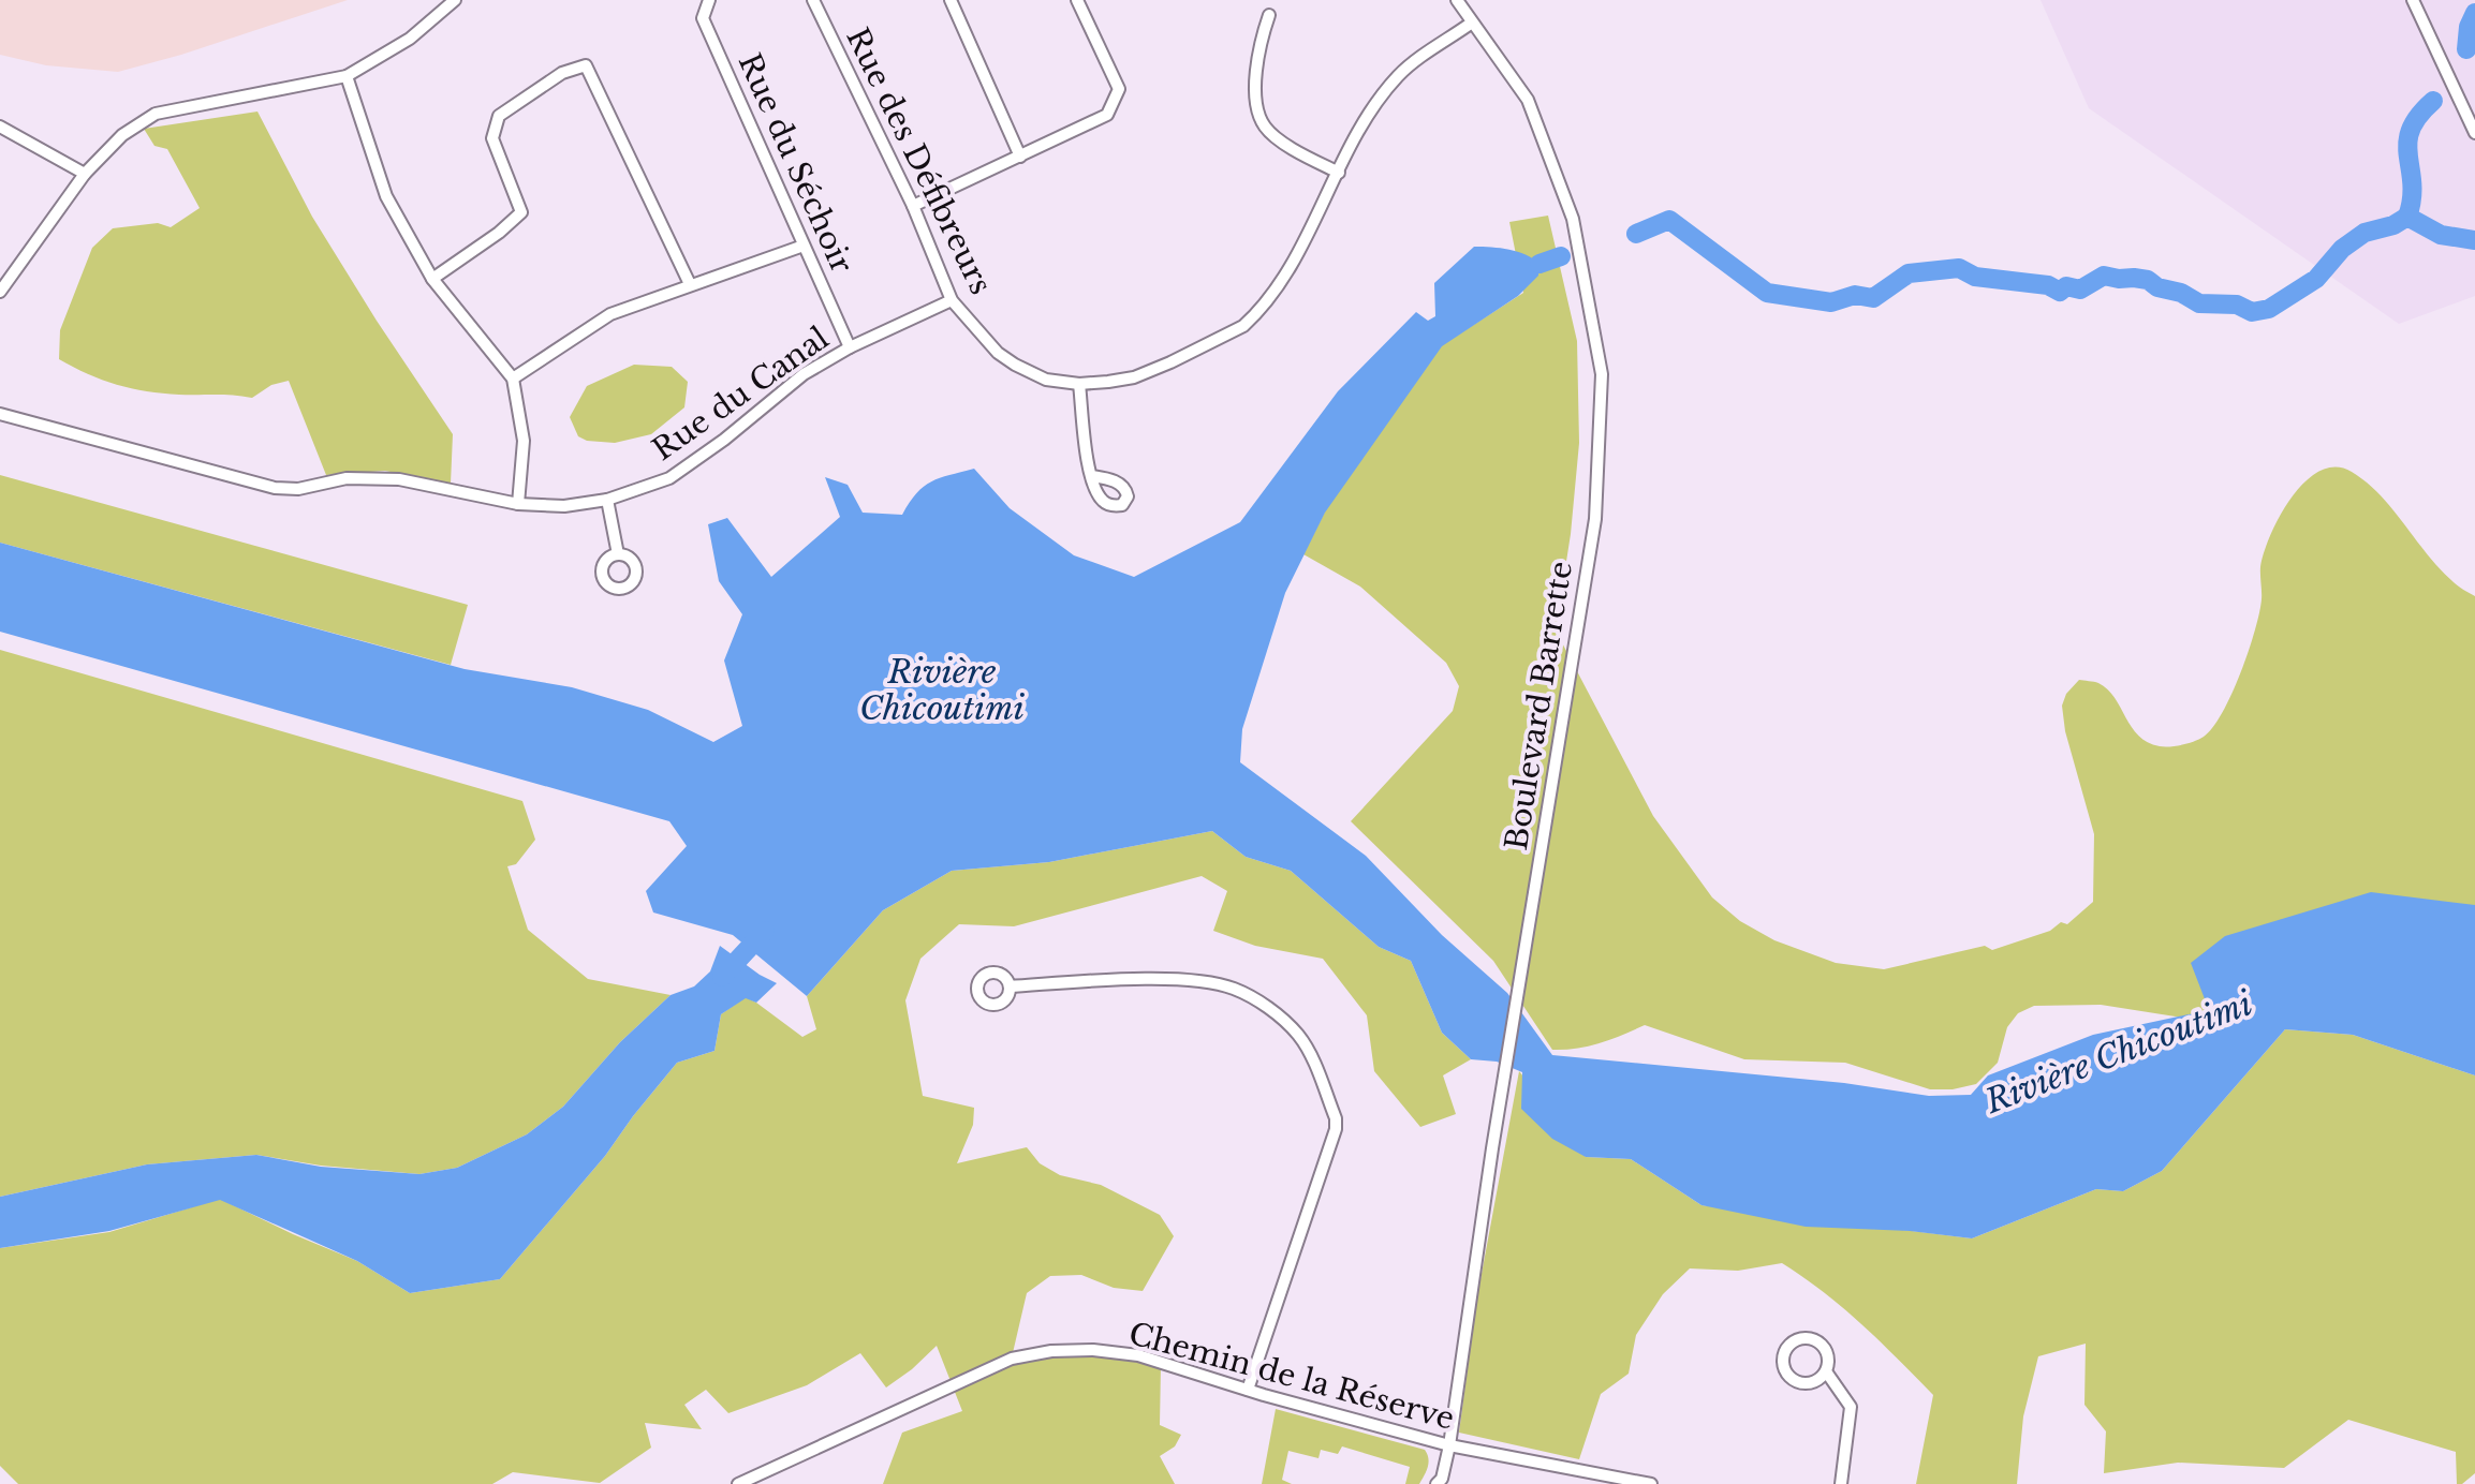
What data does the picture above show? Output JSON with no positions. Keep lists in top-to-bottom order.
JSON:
{
  "streets": {
    "street": [
      "Rue des Défibreurs",
      "Rue du Séchoir",
      "Rue du Canal",
      "Boulevard Barrette",
      "Chemin de la Réserve"
    ]
  },
  "crossings": [
    ["Rue des Défibreurs", "Rue du Canal"],
    ["Rue des Défibreurs", "Boulevard Barrette"],
    ["Rue du Séchoir", "Rue du Canal"],
    ["Boulevard Barrette", "Chemin de la Réserve"]
  ],
  "water": ["Rivière Chicoutimi"]
}
